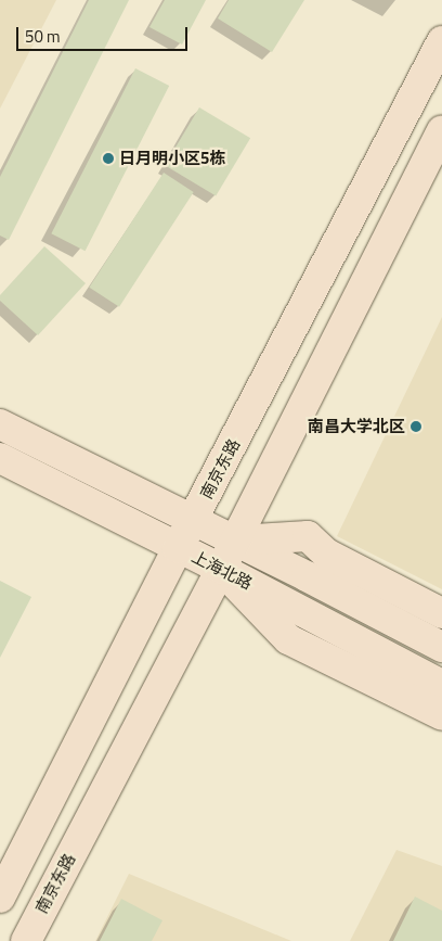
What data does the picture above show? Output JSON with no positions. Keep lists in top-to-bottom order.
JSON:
{
  "streets": {
    "main road": ["南京东路", "上海北路"]
  },
  "crossings": [
    ["南京东路", "上海北路"]
  ],
  "places": ["日月明小区5栋", "南昌大学北区"],
  "scale_bar": "50 m"
}
